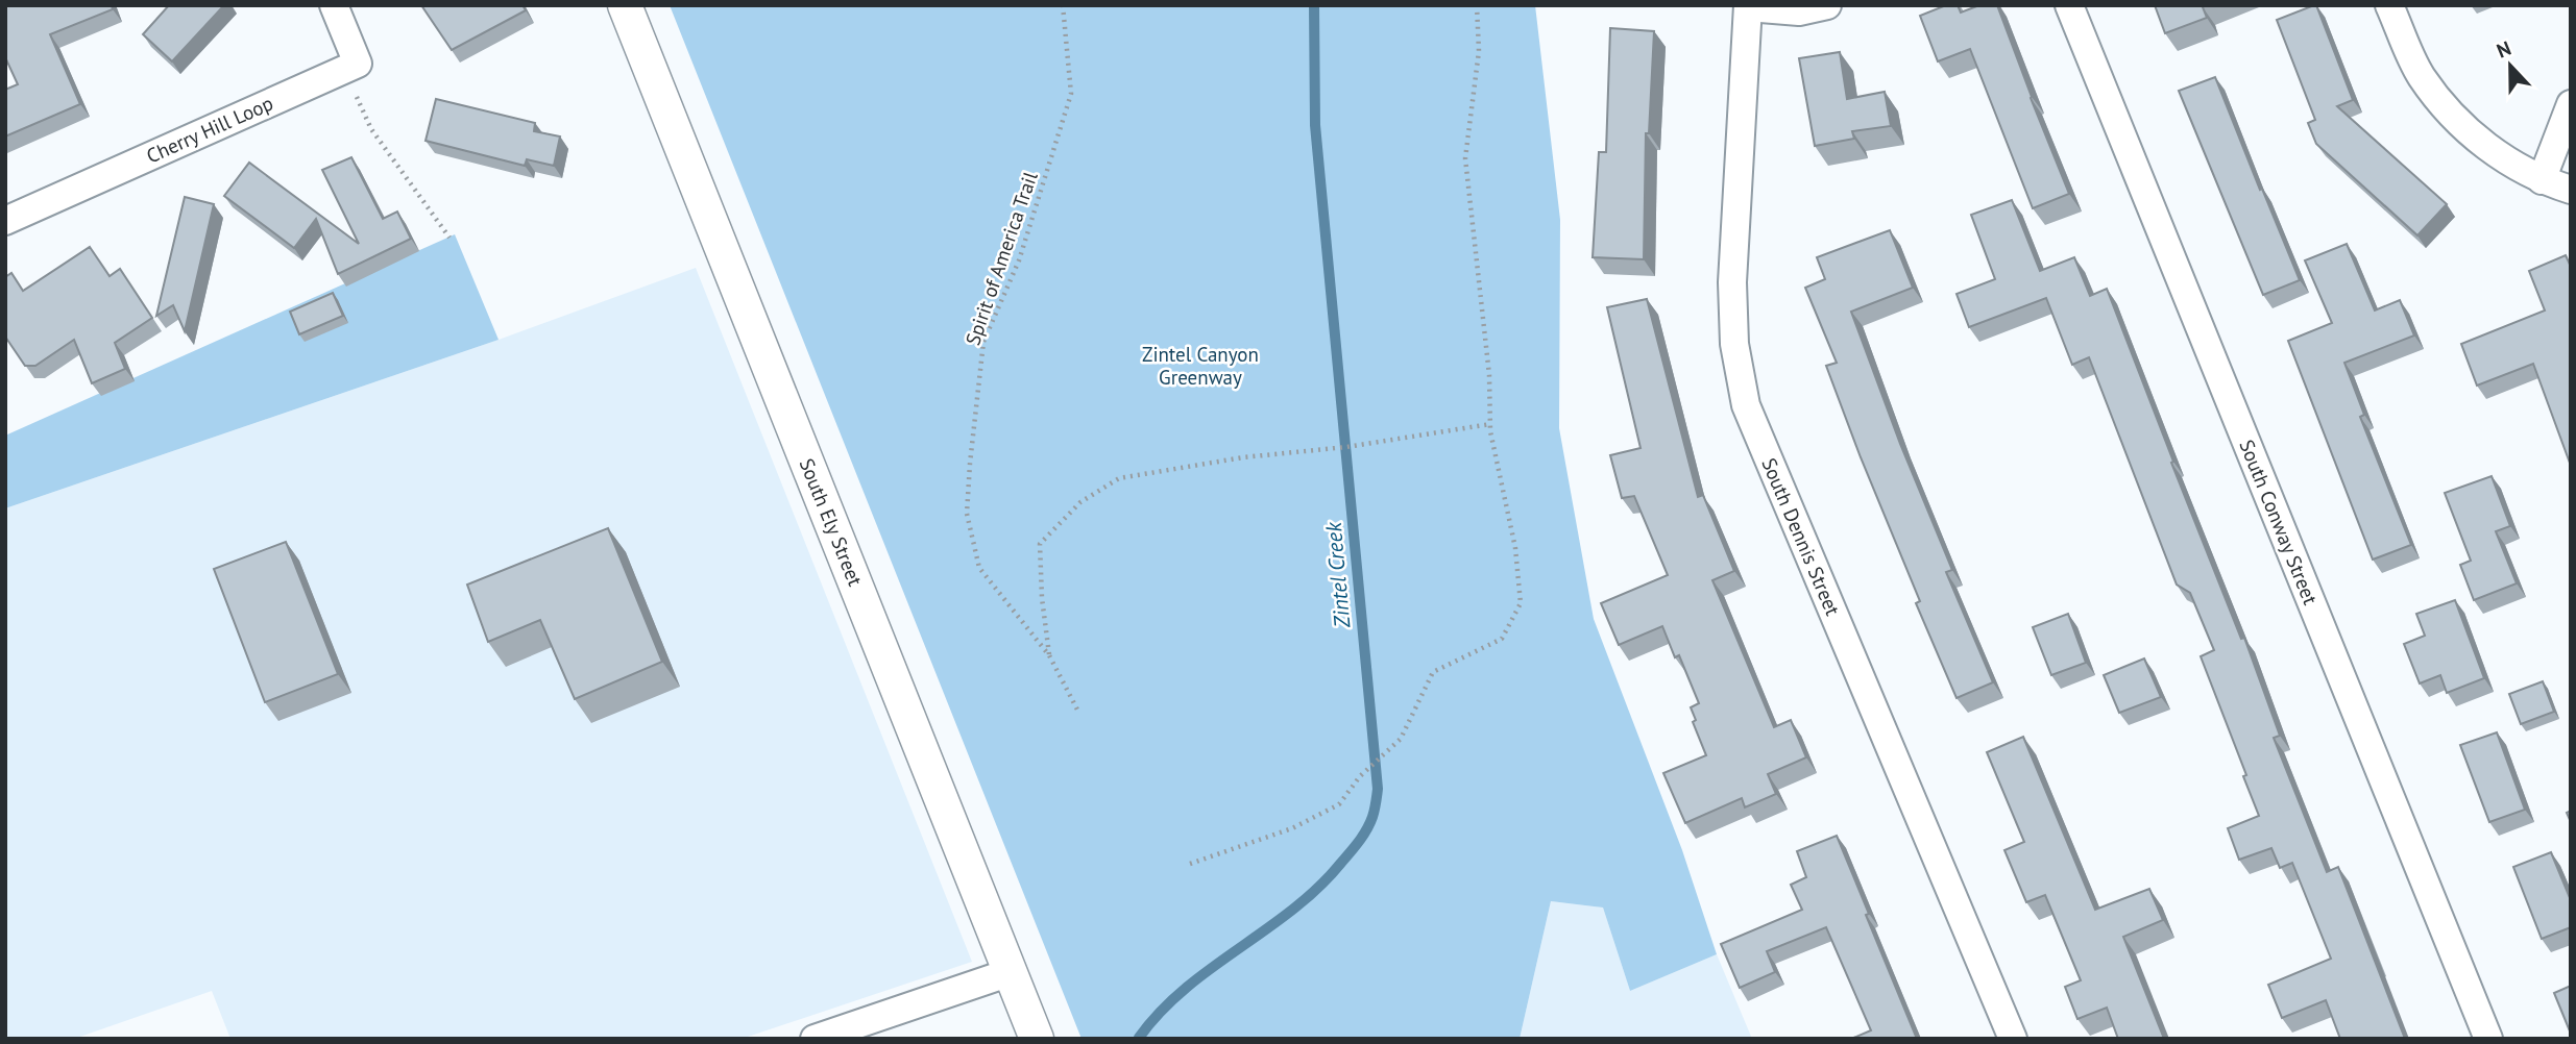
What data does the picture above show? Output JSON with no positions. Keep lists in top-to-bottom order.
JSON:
{
  "streets": {
    "street": [
      "Cherry Hill Loop",
      "South Ely Street",
      "South Conway Street",
      "South Dennis Street"
    ],
    "path": ["Spirit of America Trail"]
  },
  "water": ["Zintel Creek"],
  "parks": ["Zintel Canyon Greenway"],
  "north": "top"
}
